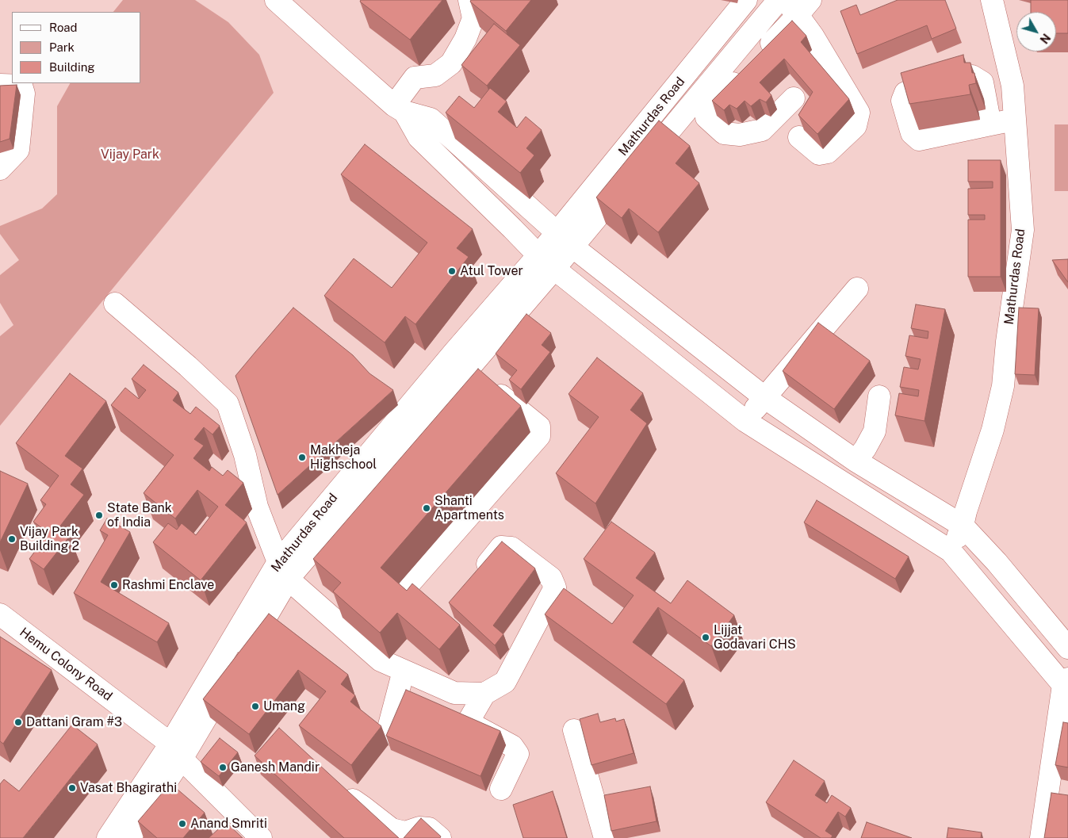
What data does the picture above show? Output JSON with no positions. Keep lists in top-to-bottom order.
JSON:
{
  "streets": {
    "street": ["Mathurdas Road", "Hemu Colony Road"]
  },
  "crossings": [
    ["Mathurdas Road", "Hemu Colony Road"]
  ],
  "parks": ["Vijay Park"],
  "places": [
    "Atul Tower",
    "Makheja Highschool",
    "Shanti Apartments",
    "State Bank of India",
    "Vijay Park Building 2",
    "Rashmi Enclave",
    "Lijjat Godavari CHS",
    "Umang",
    "Dattani Gram #3",
    "Ganesh Mandir",
    "Vasat Bhagirathi",
    "Anand Smriti"
  ],
  "legend": ["Road", "Park", "Building"],
  "north": "bottom right"
}
